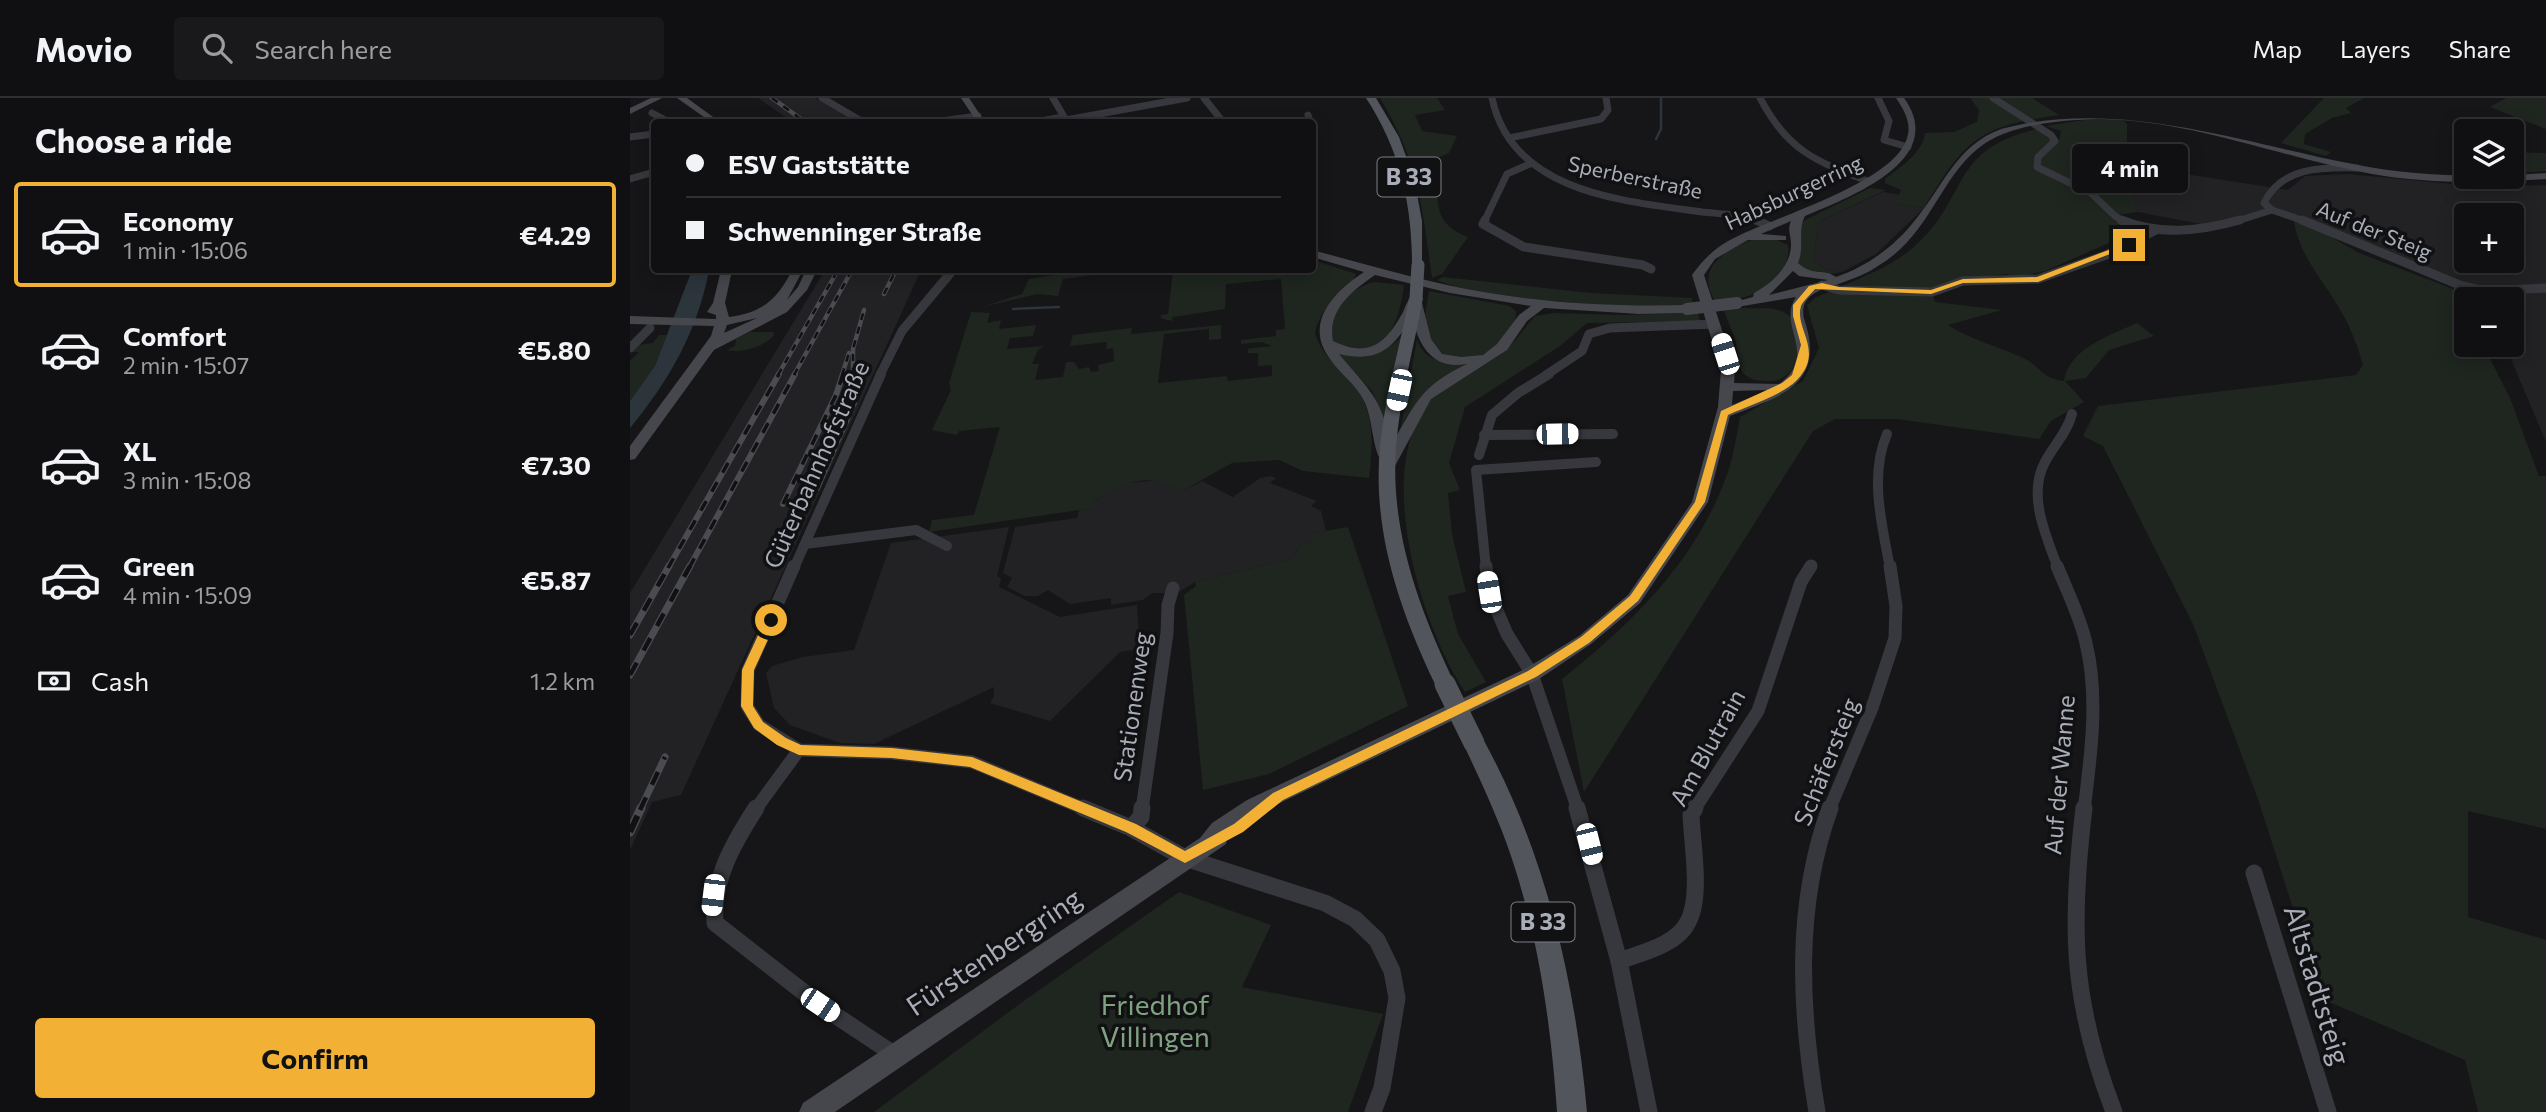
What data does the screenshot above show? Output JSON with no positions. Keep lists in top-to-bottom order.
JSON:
{
  "streets": {
    "main road": ["B 33", "Habsburgerring", "Fürstenbergring"],
    "street": [
      "Sperberstraße",
      "Auf der Steig",
      "Güterbahnhofstraße",
      "Stationenweg",
      "Am Blutrain",
      "Schäfersteig",
      "Auf der Wanne",
      "Altstadtsteig"
    ]
  },
  "crossings": [
    ["Sperberstraße", "Habsburgerring"],
    ["Habsburgerring", "Fürstenbergring"]
  ],
  "parks": ["Friedhof Villingen"],
  "page": {
    "header": "Movio",
    "search": "Search here",
    "nav": ["Map", "Layers", "Share"],
    "heading": "Choose a ride",
    "map_buttons": ["+", "−"],
    "banner": ["ESV Gaststätte", "Schwenninger Straße"],
    "bubble": "4 min",
    "list": [
      {
        "name": "Economy",
        "note": "1 min · 15:06",
        "value": "€4.29"
      },
      {
        "name": "Comfort",
        "note": "2 min · 15:07",
        "value": "€5.80"
      },
      {
        "name": "XL",
        "note": "3 min · 15:08",
        "value": "€7.30"
      },
      {
        "name": "Green",
        "note": "4 min · 15:09",
        "value": "€5.87"
      }
    ],
    "pay": ["Cash", "1.2 km"],
    "buttons": "Confirm"
  }
}
